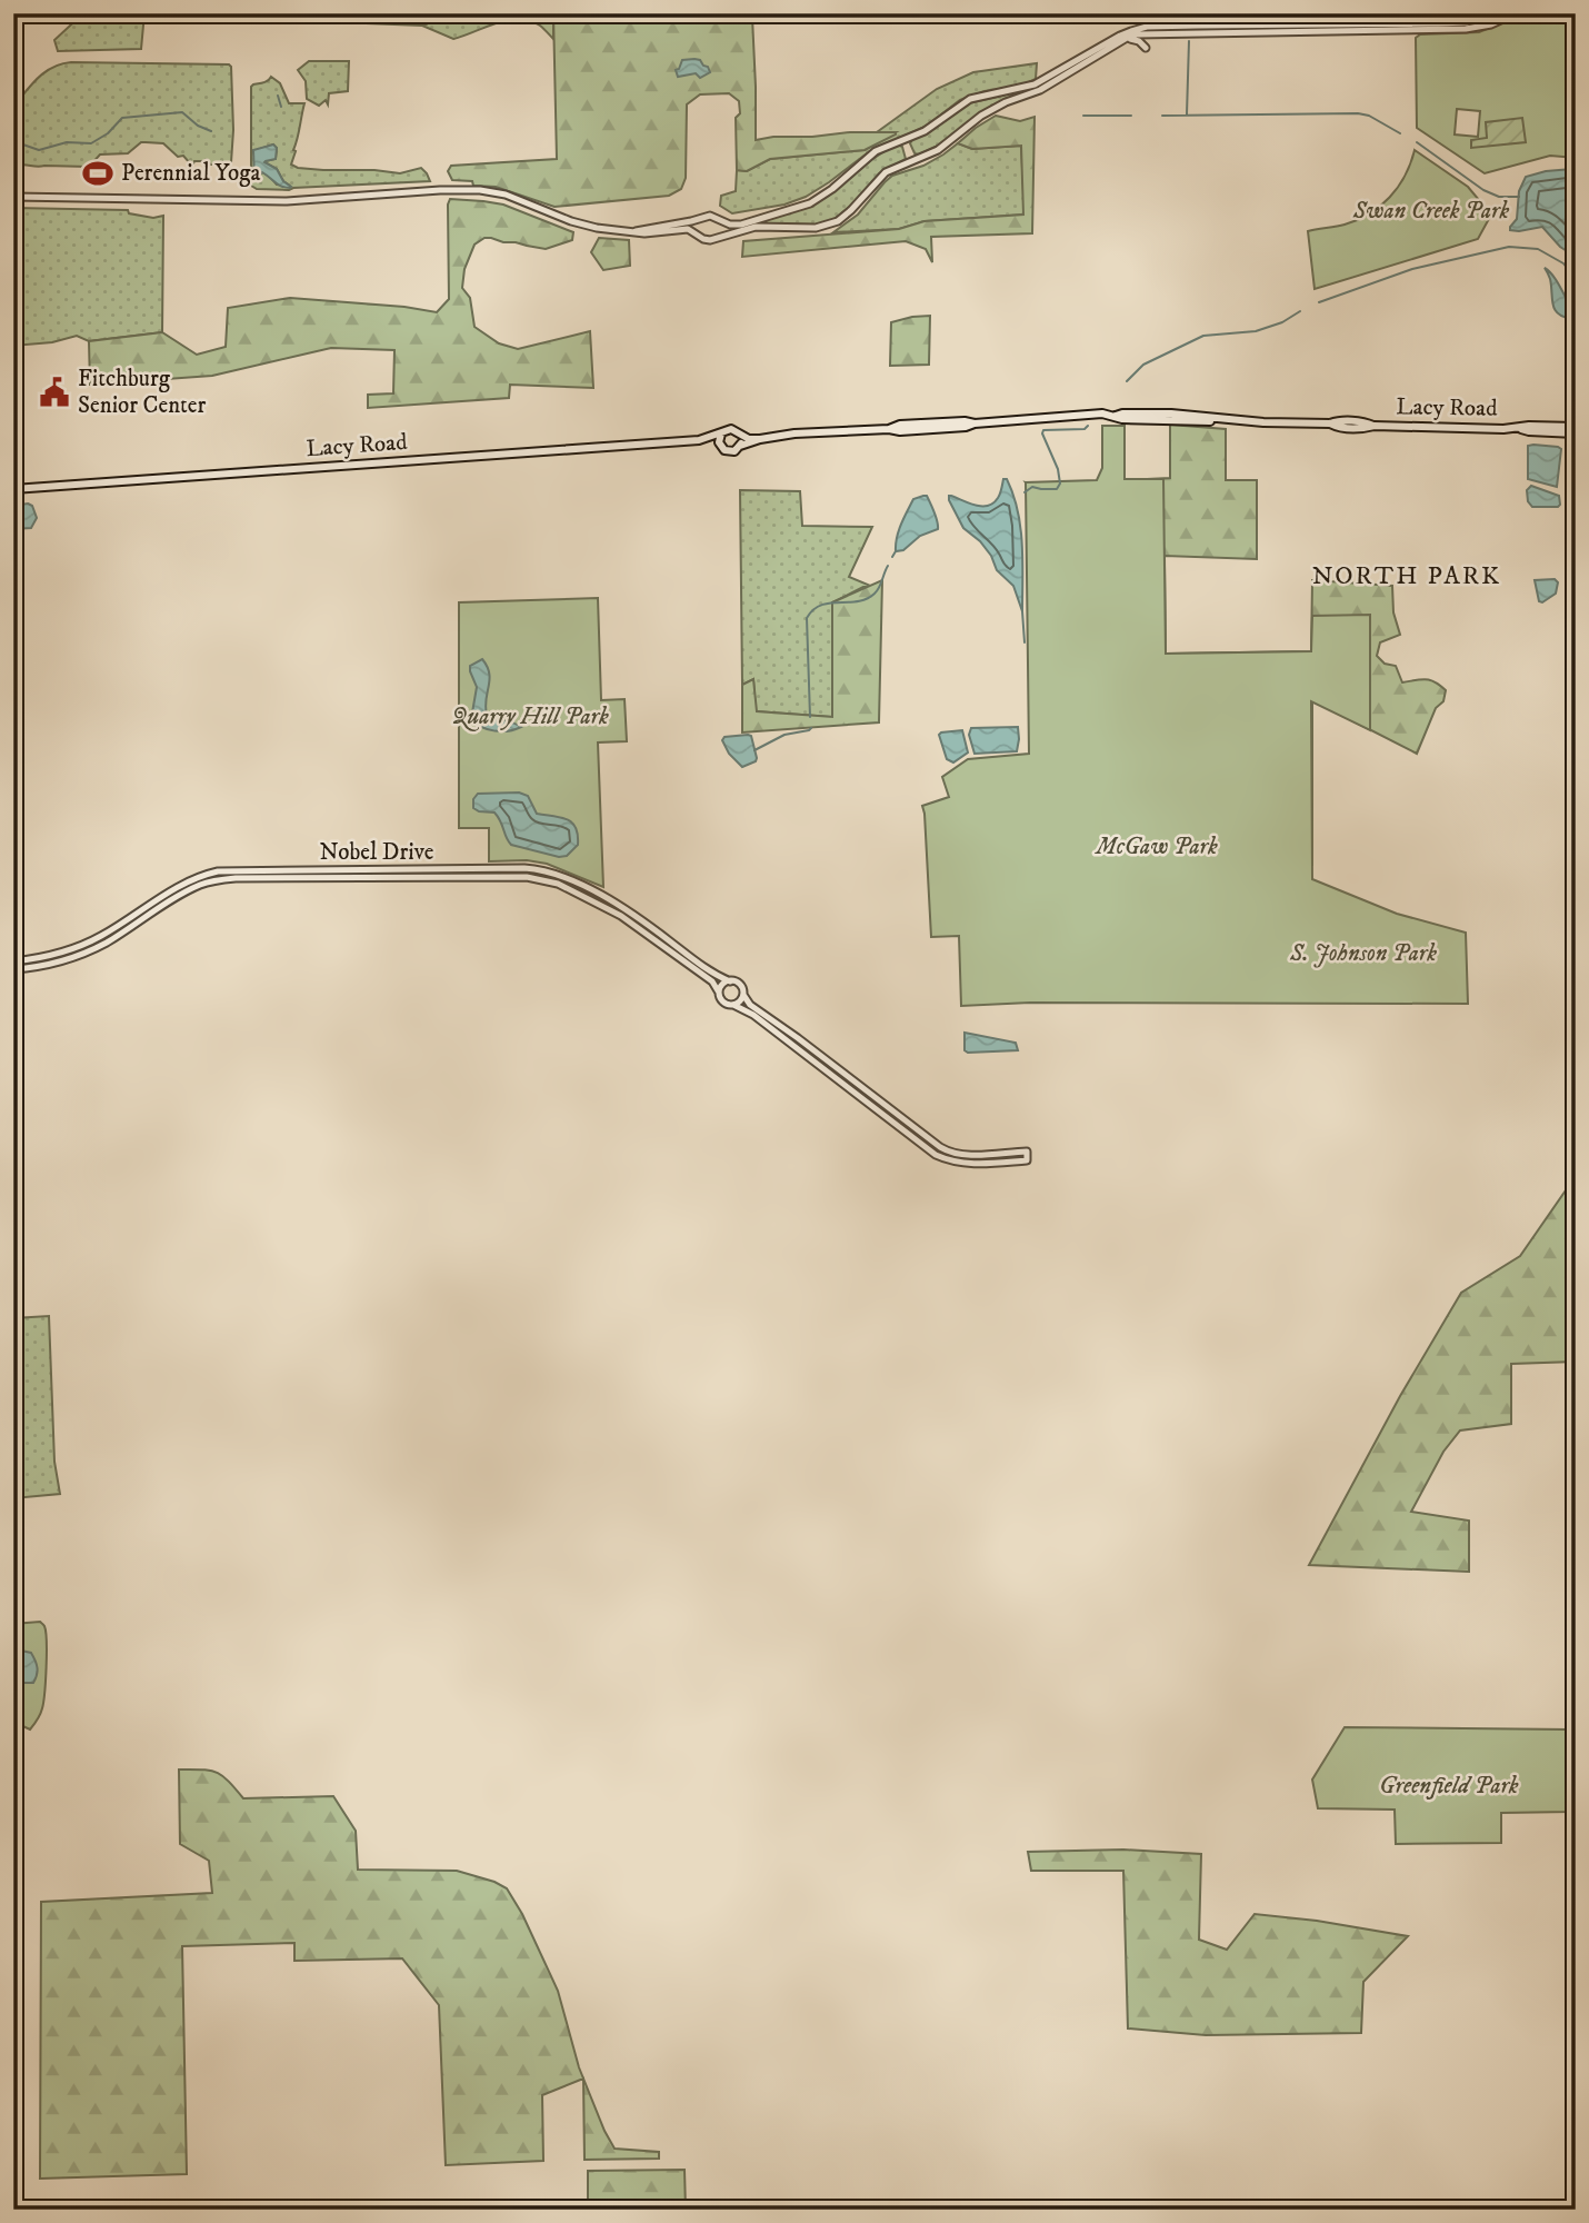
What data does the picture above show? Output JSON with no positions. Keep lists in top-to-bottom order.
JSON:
{
  "streets": {
    "main road": ["Lacy Road"],
    "street": ["Nobel Drive"]
  },
  "districts": ["NORTH PARK"],
  "parks": [
    "Swan Creek Park",
    "Quarry Hill Park",
    "McGaw Park",
    "S. Johnson Park",
    "Greenfield Park"
  ],
  "places": {
    "sports": ["Perennial Yoga"],
    "public building": ["Fitchburg Senior Center"]
  }
}
